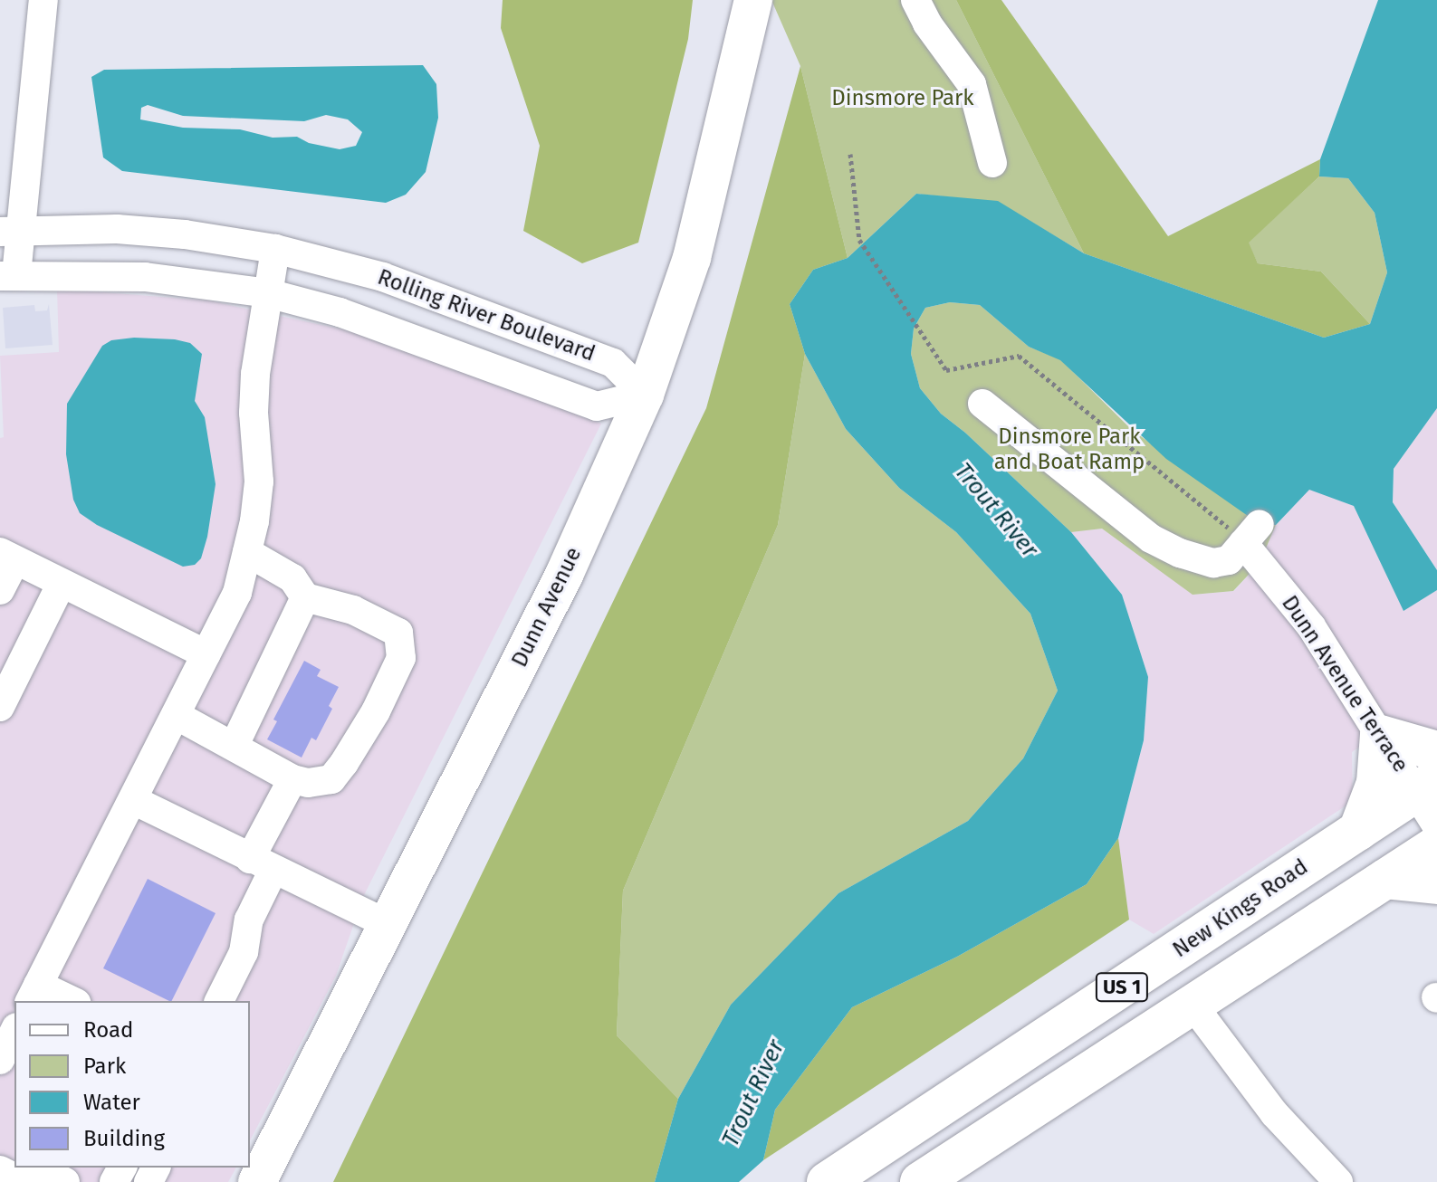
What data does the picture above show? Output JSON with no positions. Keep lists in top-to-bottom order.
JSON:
{
  "streets": {
    "highway": ["New Kings Road", "US 1"],
    "main road": ["Dunn Avenue"],
    "street": ["Rolling River Boulevard", "Dunn Avenue Terrace"]
  },
  "crossings": [
    ["Rolling River Boulevard", "Dunn Avenue"],
    ["Dunn Avenue Terrace", "New Kings Road"]
  ],
  "water": ["Trout River"],
  "parks": ["Dinsmore Park", "Dinsmore Park and Boat Ramp"],
  "legend": [
    "Road",
    "Park",
    "Water",
    "Building"
  ]
}
